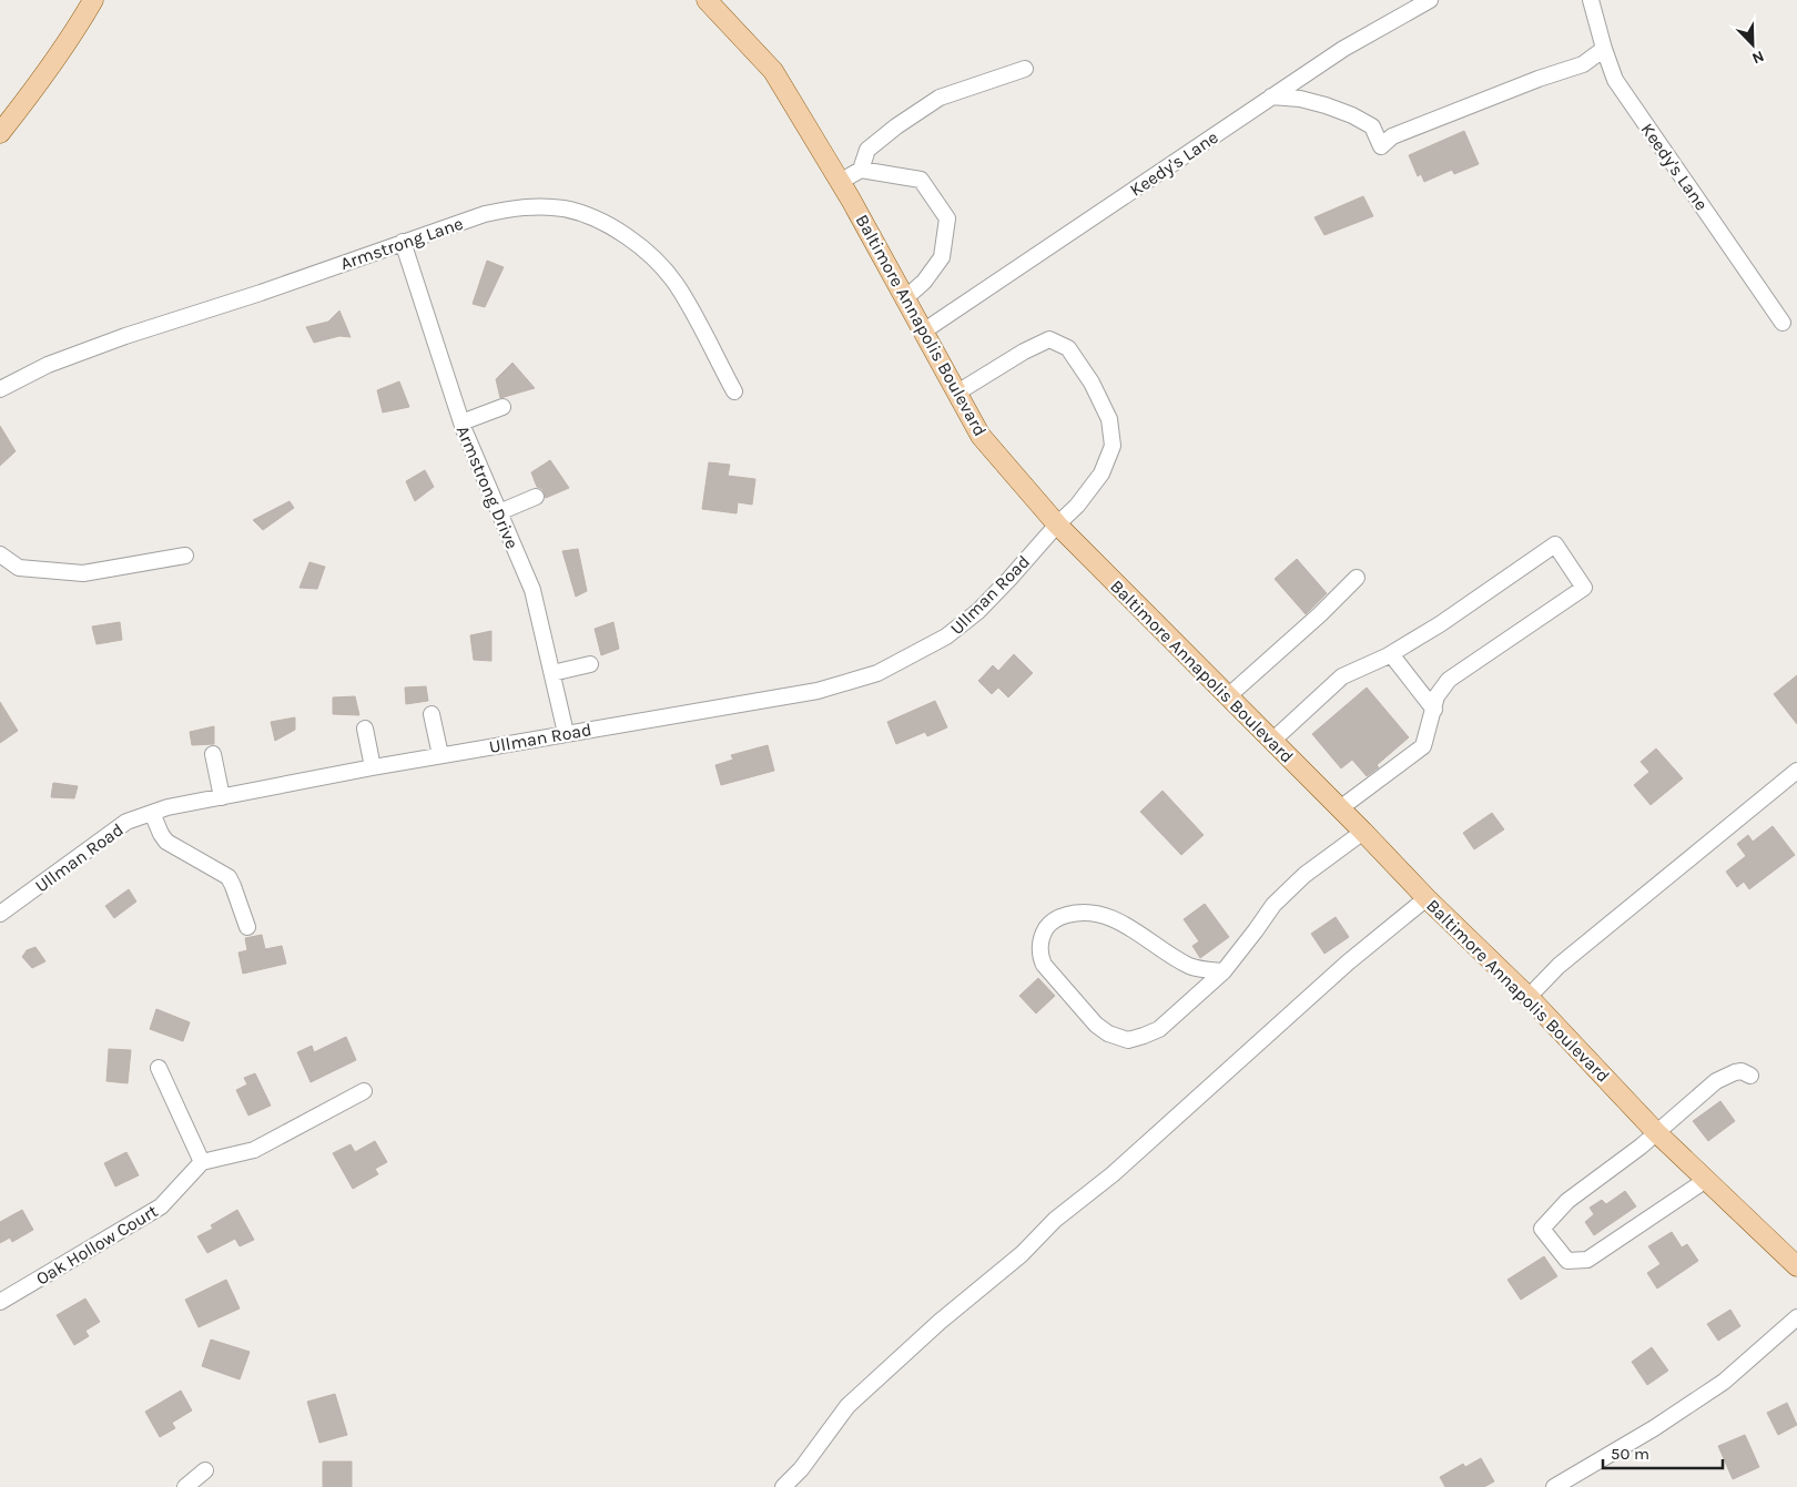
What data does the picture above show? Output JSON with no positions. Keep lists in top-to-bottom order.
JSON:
{
  "streets": {
    "main road": ["Baltimore Annapolis Boulevard"],
    "street": [
      "Keedy's Lane",
      "Armstrong Lane",
      "Armstrong Drive",
      "Ullman Road",
      "Oak Hollow Court"
    ]
  },
  "crossings": [
    ["Keedy's Lane", "Baltimore Annapolis Boulevard"],
    ["Armstrong Lane", "Armstrong Drive"],
    ["Baltimore Annapolis Boulevard", "Ullman Road"],
    ["Armstrong Drive", "Ullman Road"]
  ],
  "scale_bar": "50 m",
  "north": "bottom right"
}
